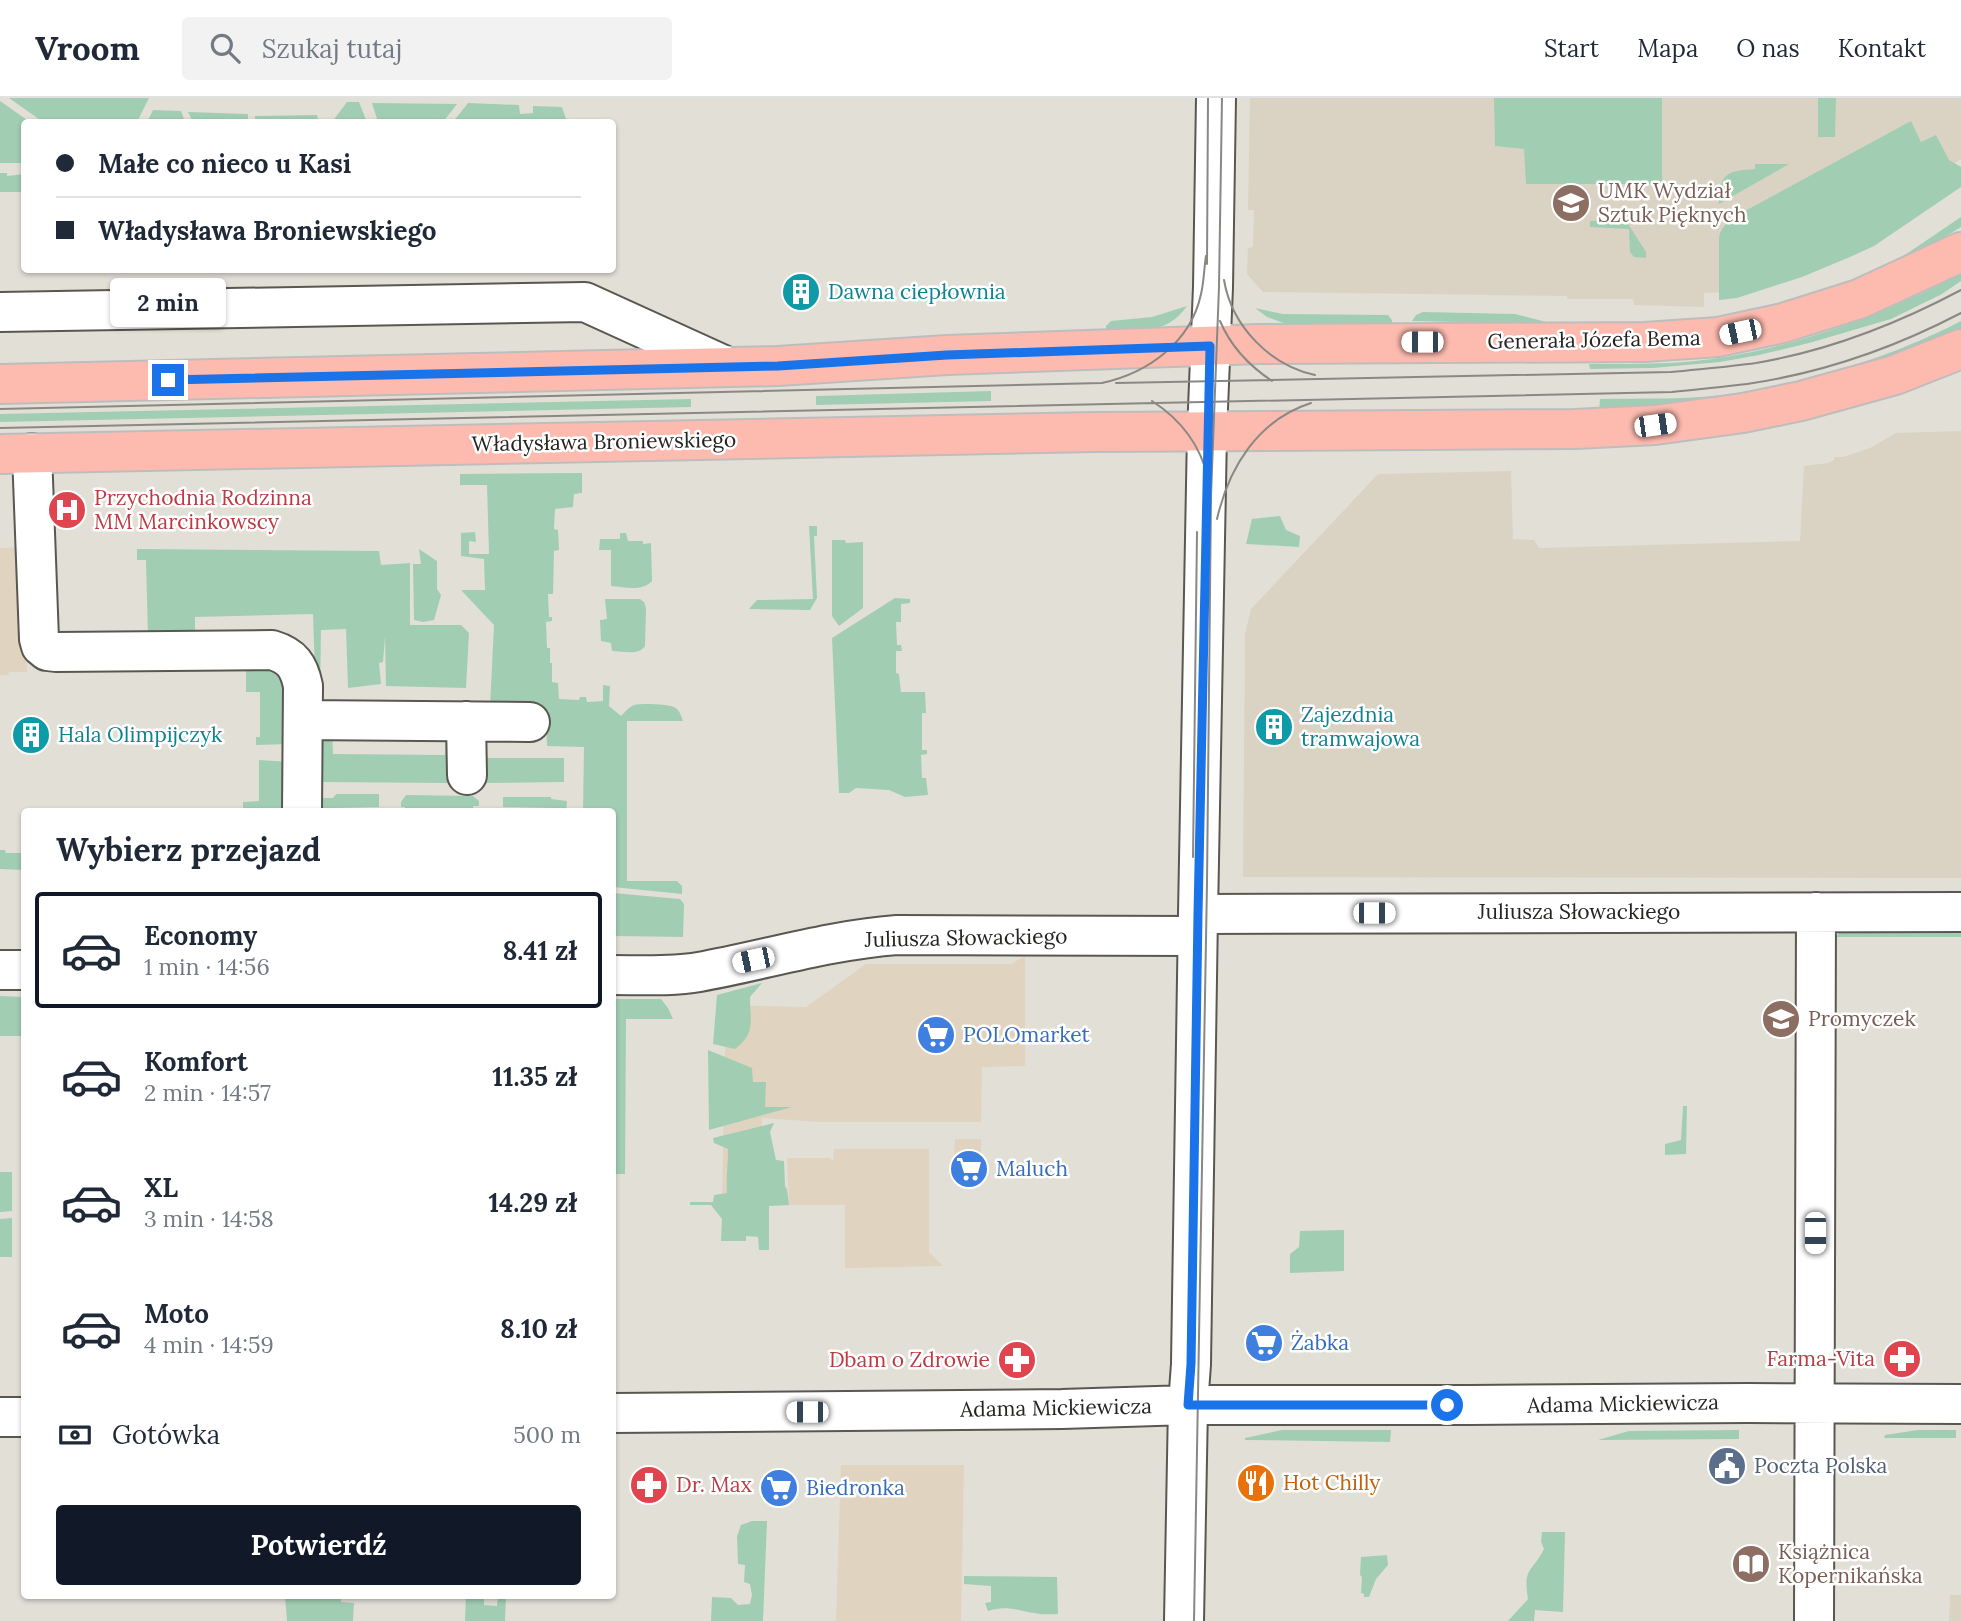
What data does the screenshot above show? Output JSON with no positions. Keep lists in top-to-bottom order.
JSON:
{
  "streets": {
    "main road": ["Generała Józefa Bema", "Władysława Broniewskiego"],
    "street": ["Juliusza Słowackiego", "Adama Mickiewicza"]
  },
  "places": {
    "school or university": ["UMK Wydział Sztuk Pięknych", "Promyczek"],
    "building": ["Dawna ciepłownia", "Zajezdnia tramwajowa", "Hala Olimpijczyk"],
    "hospital": ["Przychodnia Rodzinna MM Marcinkowscy"],
    "supermarket": [
      "POLOmarket",
      "Maluch",
      "Żabka",
      "Biedronka"
    ],
    "pharmacy": ["Farma-Vita", "Dbam o Zdrowie", "Dr. Max"],
    "public building": ["Poczta Polska"],
    "restaurant": ["Hot Chilly"],
    "library": ["Książnica Kopernikańska"]
  },
  "page": {
    "header": "Vroom",
    "search": "Szukaj tutaj",
    "nav": [
      "Start",
      "Mapa",
      "O nas",
      "Kontakt"
    ],
    "banner": ["Małe co nieco u Kasi", "Władysława Broniewskiego"],
    "bubble": "2 min",
    "heading": "Wybierz przejazd",
    "list": [
      {
        "name": "Economy",
        "note": "1 min · 14:56",
        "value": "8.41 zł"
      },
      {
        "name": "Komfort",
        "note": "2 min · 14:57",
        "value": "11.35 zł"
      },
      {
        "name": "XL",
        "note": "3 min · 14:58",
        "value": "14.29 zł"
      },
      {
        "name": "Moto",
        "note": "4 min · 14:59",
        "value": "8.10 zł"
      }
    ],
    "pay": ["Gotówka", "500 m"],
    "buttons": "Potwierdź"
  }
}
